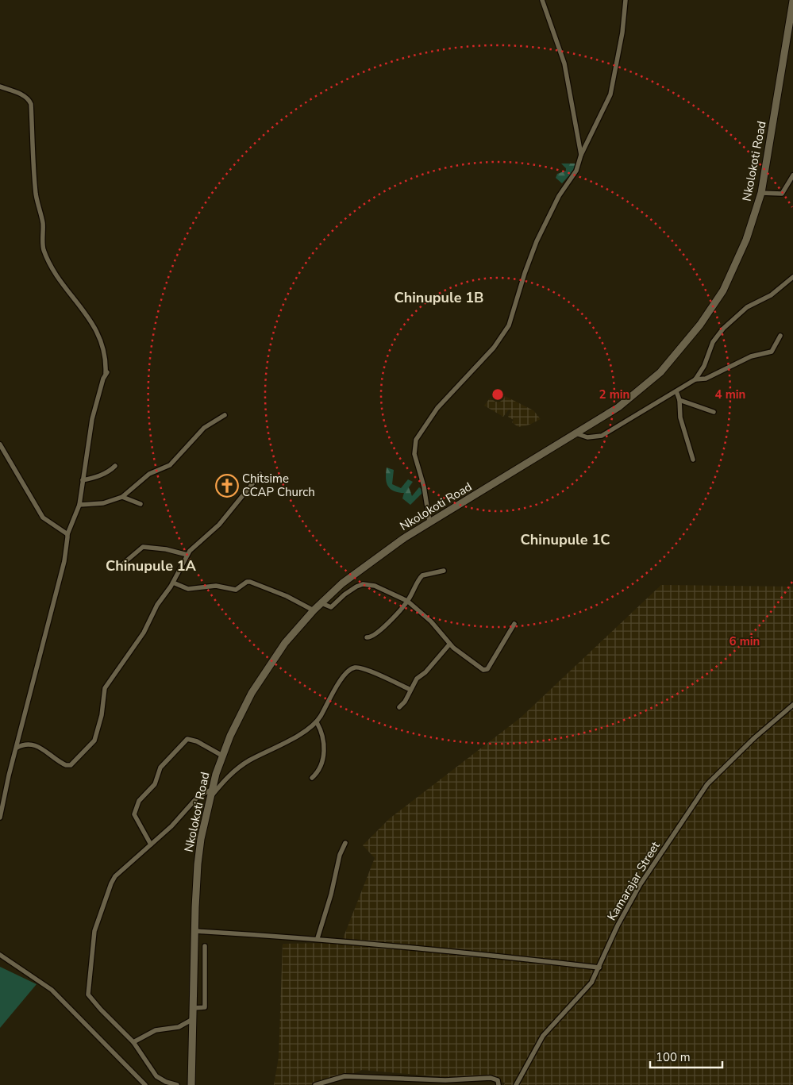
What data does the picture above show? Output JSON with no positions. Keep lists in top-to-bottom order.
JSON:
{
  "streets": {
    "main road": ["Nkolokoti Road"],
    "street": ["Kamarajar Street"]
  },
  "districts": ["Chinupule 1B", "Chinupule 1C", "Chinupule 1A"],
  "places": {
    "church": ["Chitsime CCAP Church"]
  },
  "scale_bar": "100 m",
  "rings": ["2 min", "4 min", "6 min"]
}
